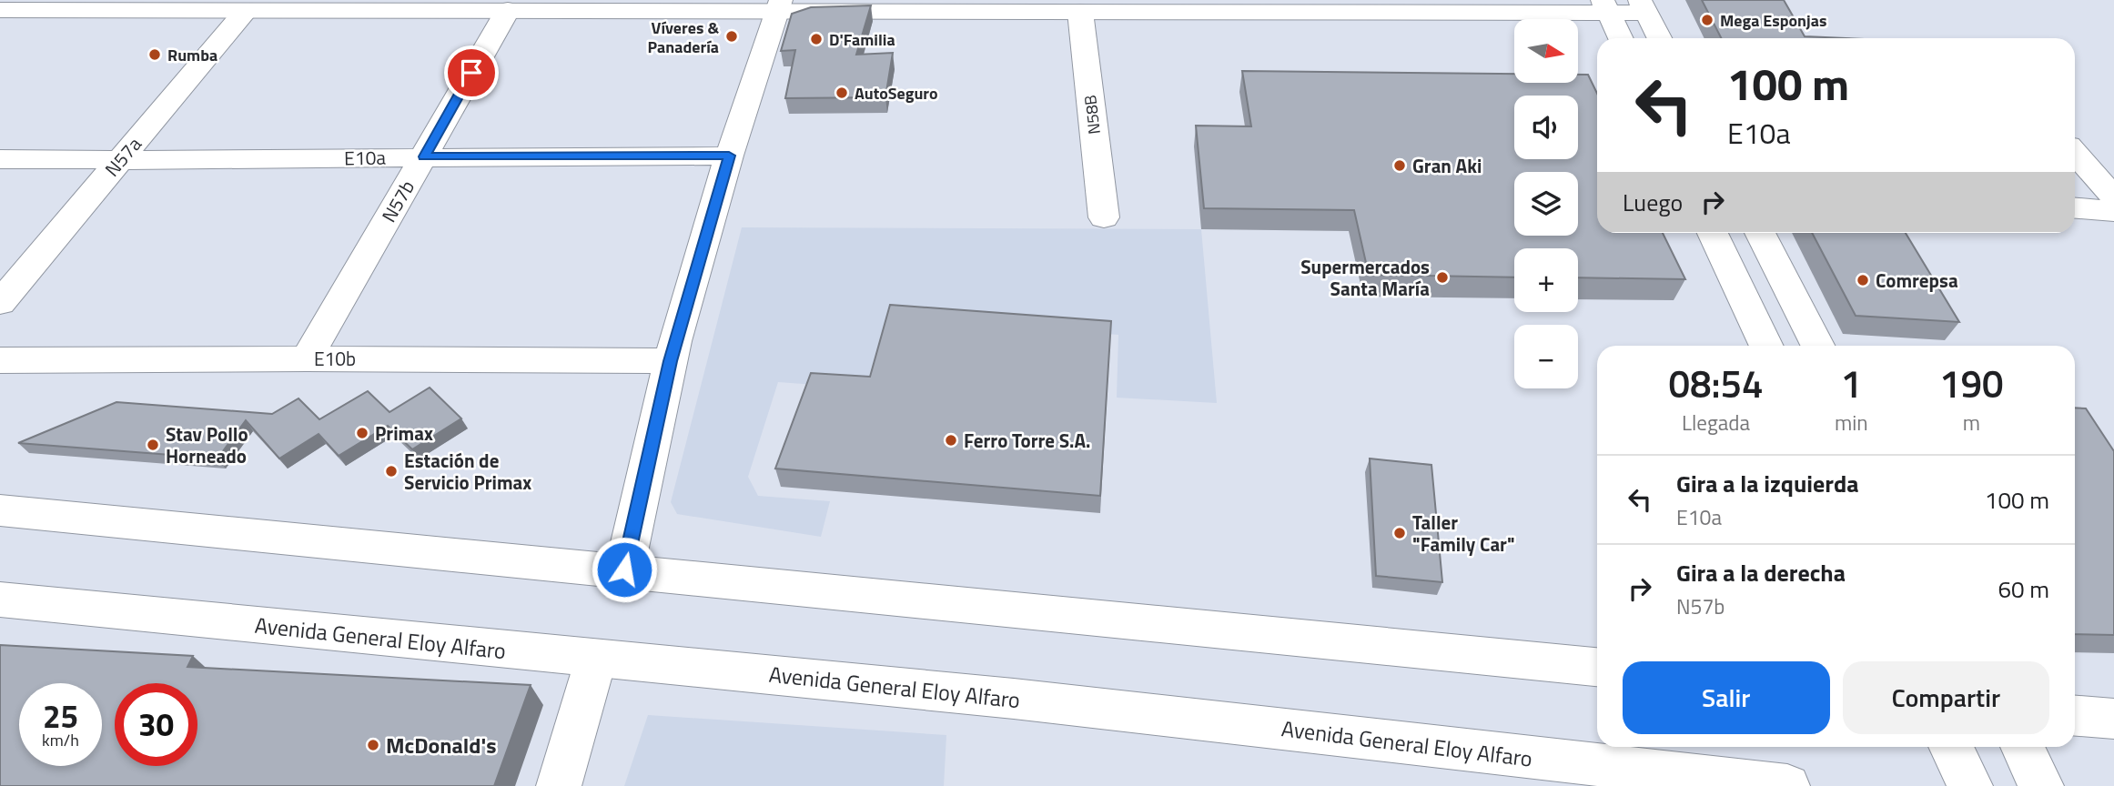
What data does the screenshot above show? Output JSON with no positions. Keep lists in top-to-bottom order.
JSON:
{
  "streets": {
    "street": [
      "N58B",
      "N57a",
      "E10a",
      "N57b",
      "E10b",
      "Avenida General Eloy Alfaro"
    ]
  },
  "crossings": [
    ["N57a", "E10a"],
    ["E10a", "N57b"],
    ["N57b", "E10b"]
  ],
  "places": [
    "Mega Esponjas",
    "Víveres & Panadería",
    "D'Familia",
    "Rumba",
    "AutoSeguro",
    "Gran Aki",
    "Supermercados Santa María",
    "Comrepsa",
    "Primax",
    "Ferro Torre S.A.",
    "Stav Pollo Horneado",
    "Estación de Servicio Primax",
    "Taller \"Family Car\"",
    "McDonald's"
  ],
  "north": "right",
  "page": {
    "map_buttons": ["+", "−"],
    "turn": ["100 m", "E10a"],
    "then": "Luego",
    "eta": [
      "08:54",
      "Llegada",
      "1",
      "min",
      "190",
      "m"
    ],
    "list": [
      {
        "name": "Gira a la izquierda",
        "note": "E10a",
        "value": "100 m"
      },
      {
        "name": "Gira a la derecha",
        "note": "N57b",
        "value": "60 m"
      }
    ],
    "buttons": ["Salir", "Compartir"],
    "speed": "25 km/h",
    "limit": "30"
  }
}
